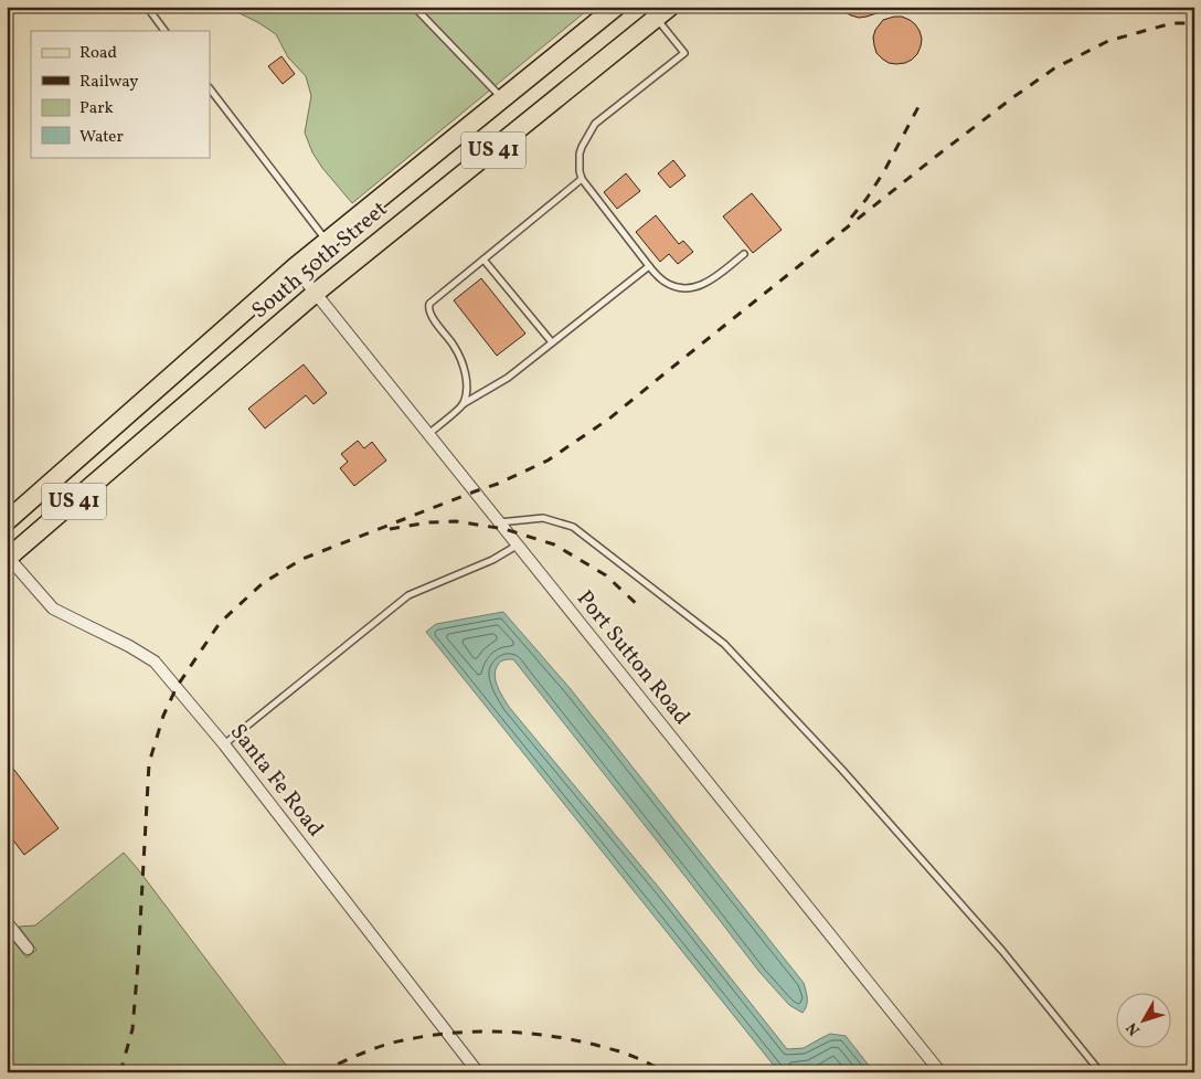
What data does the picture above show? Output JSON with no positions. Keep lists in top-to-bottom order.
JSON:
{
  "streets": {
    "main road": ["US 41", "South 50th Street"],
    "street": ["Port Sutton Road", "Santa Fe Road"]
  },
  "crossings": [
    ["South 50th Street", "Port Sutton Road"],
    ["South 50th Street", "Santa Fe Road"]
  ],
  "legend": [
    "Road",
    "Railway",
    "Park",
    "Water"
  ],
  "north": "bottom left"
}
